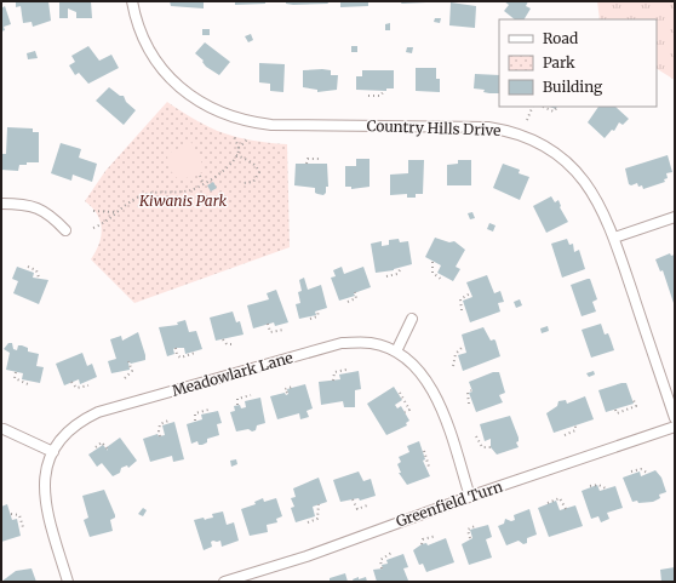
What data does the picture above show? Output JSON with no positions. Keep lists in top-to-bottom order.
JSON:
{
  "streets": {
    "street": ["Country Hills Drive", "Meadowlark Lane", "Greenfield Turn"]
  },
  "crossings": [
    ["Meadowlark Lane", "Greenfield Turn"]
  ],
  "parks": ["Kiwanis Park"],
  "legend": ["Road", "Park", "Building"]
}
